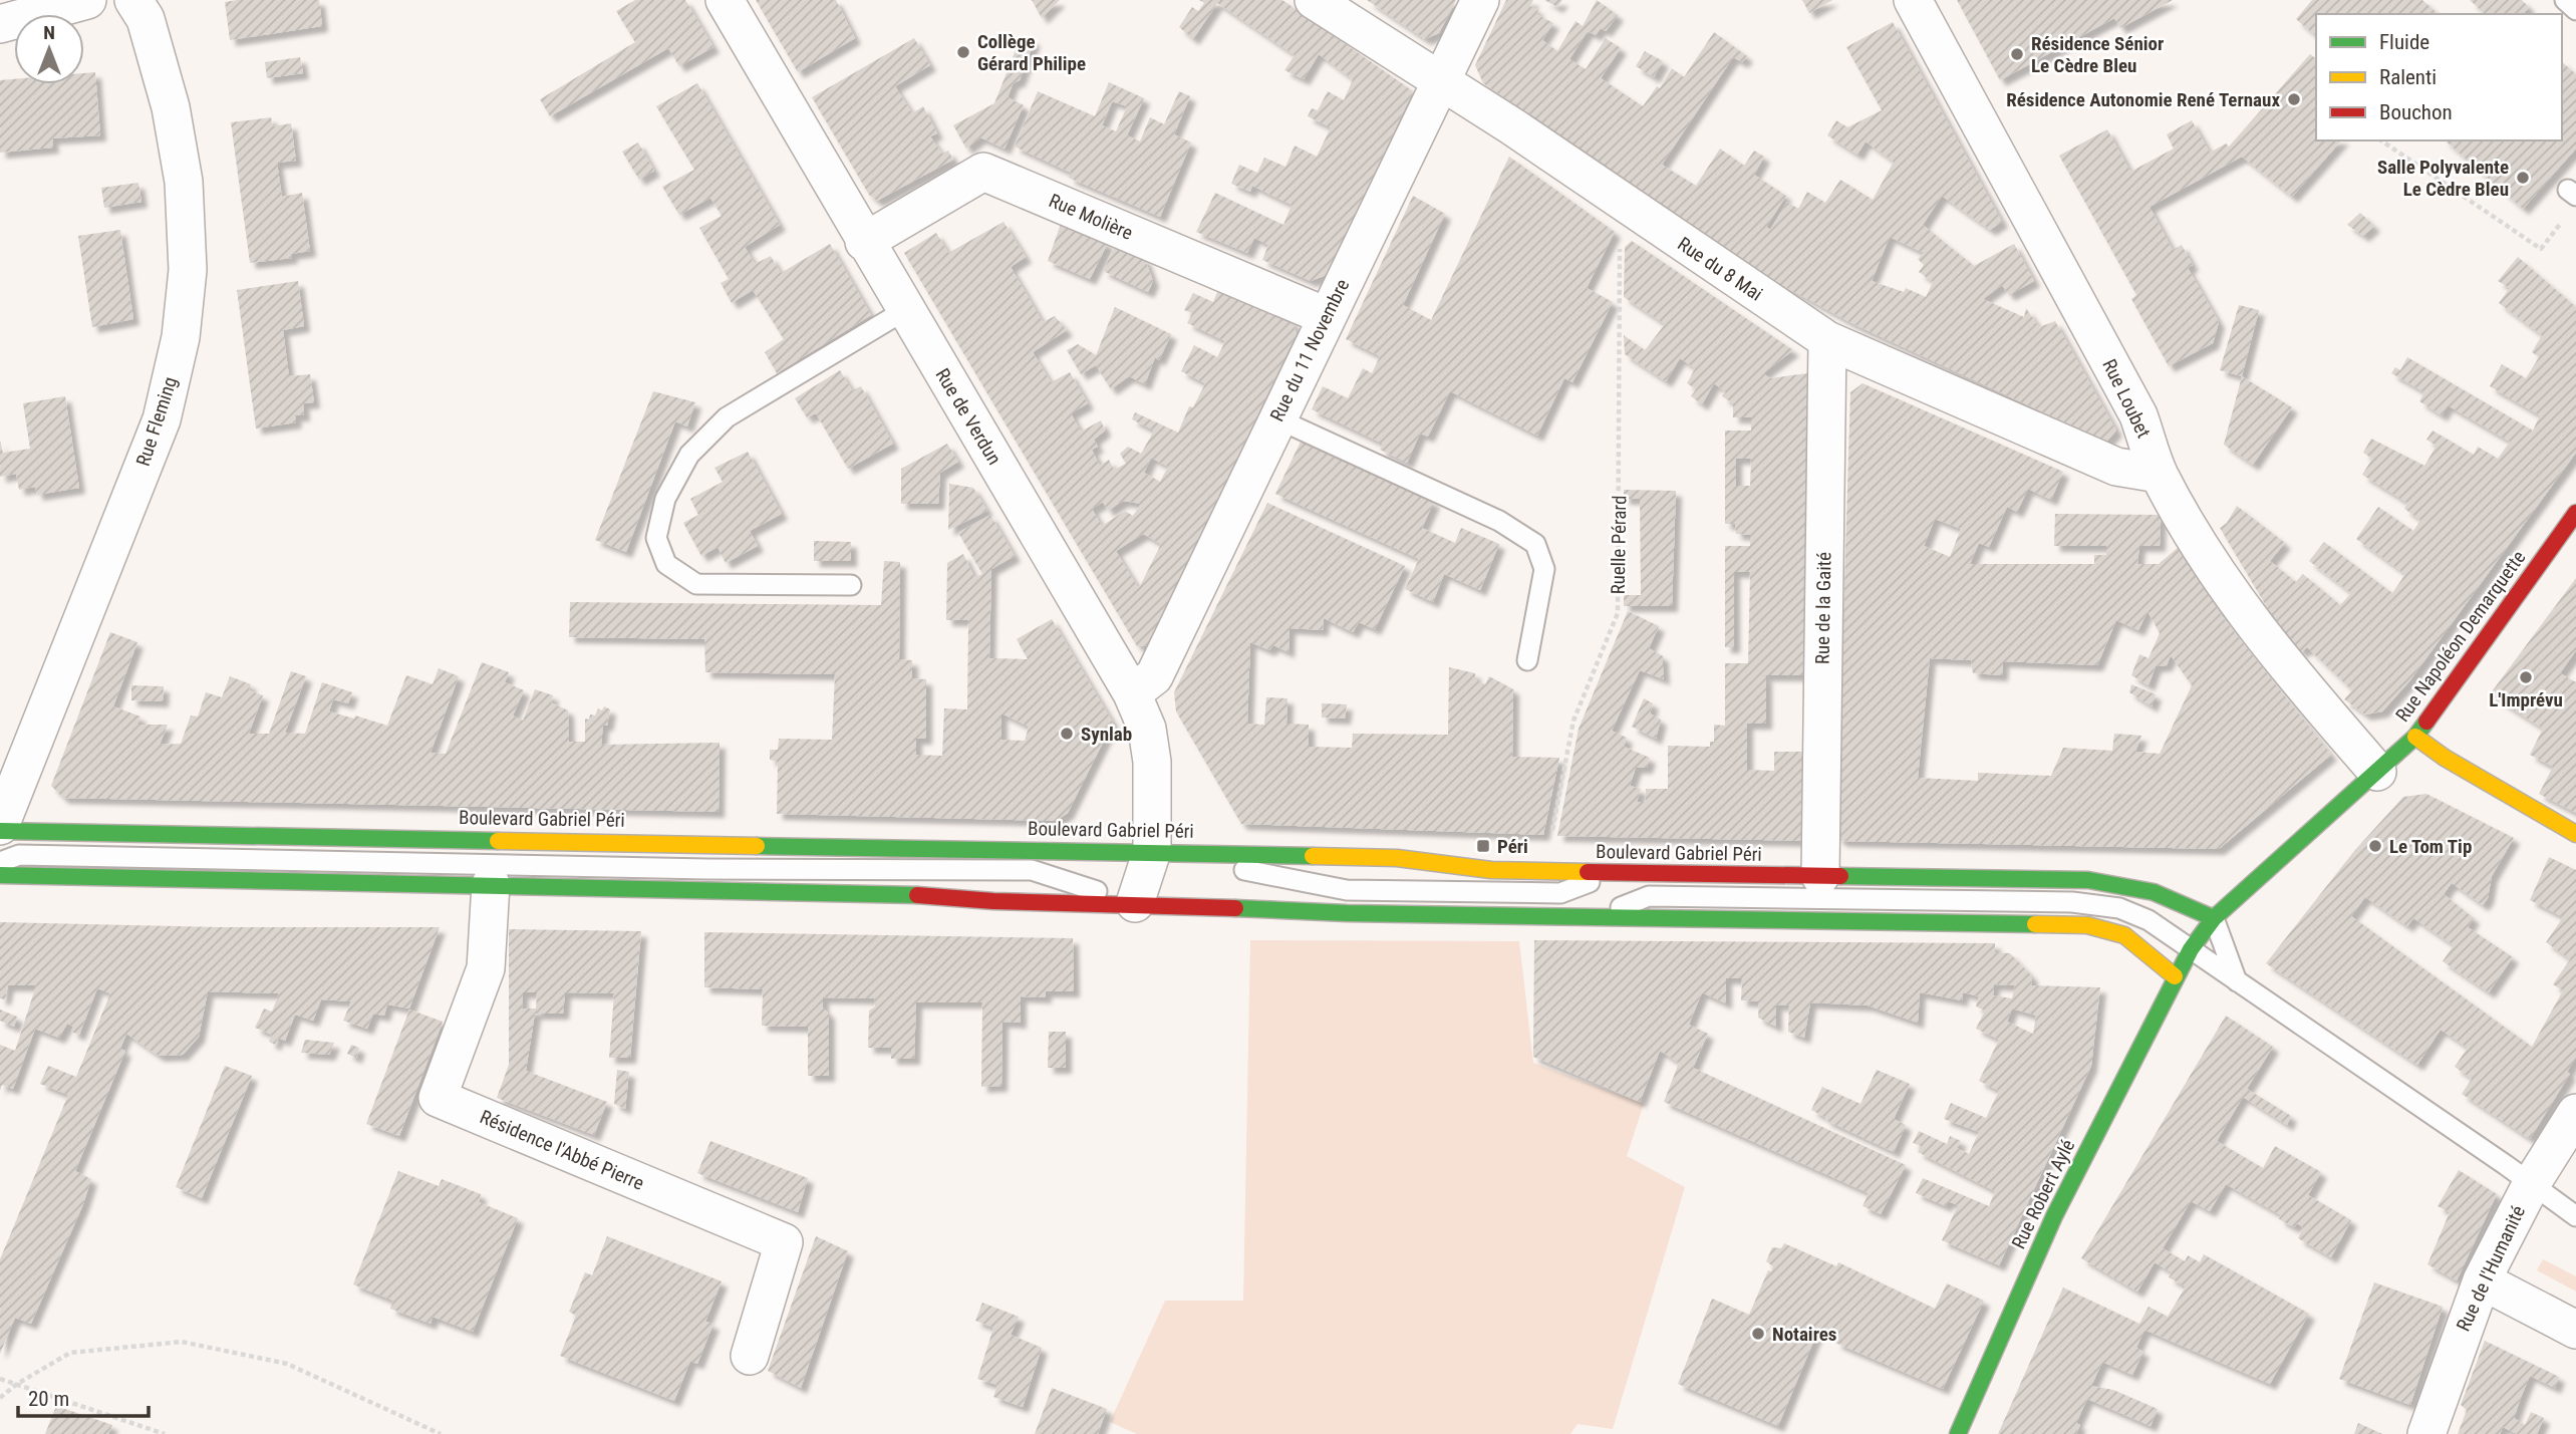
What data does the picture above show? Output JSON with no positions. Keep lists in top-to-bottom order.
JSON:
{
  "streets": {
    "main road": ["Rue Napoléon Demarquette", "Boulevard Gabriel Péri", "Rue Robert Aylé"],
    "street": [
      "Rue Molière",
      "Rue du 8 Mai",
      "Rue du 11 Novembre",
      "Rue Loubet",
      "Rue de Verdun",
      "Rue Fleming",
      "Rue de la Gaité",
      "Résidence l'Abbé Pierre",
      "Rue de l'Humanité"
    ],
    "path": ["Ruelle Pérard"]
  },
  "crossings": [
    ["Rue Molière", "Rue du 11 Novembre"],
    ["Rue Molière", "Rue de Verdun"],
    ["Rue du 8 Mai", "Rue du 11 Novembre"],
    ["Rue du 8 Mai", "Rue Loubet"],
    ["Rue du 8 Mai", "Ruelle Pérard"],
    ["Rue du 8 Mai", "Rue de la Gaité"],
    ["Rue du 11 Novembre", "Rue de Verdun"],
    ["Rue Loubet", "Rue Napoléon Demarquette"],
    ["Rue de Verdun", "Boulevard Gabriel Péri"],
    ["Rue Fleming", "Boulevard Gabriel Péri"],
    ["Ruelle Pérard", "Boulevard Gabriel Péri"],
    ["Rue de la Gaité", "Boulevard Gabriel Péri"],
    ["Rue Napoléon Demarquette", "Boulevard Gabriel Péri"],
    ["Rue Napoléon Demarquette", "Rue Robert Aylé"]
  ],
  "places": {
    "other": [
      "Collège Gérard Philipe",
      "Résidence Sénior Le Cèdre Bleu",
      "Résidence Autonomie René Ternaux",
      "Salle Polyvalente Le Cèdre Bleu",
      "L'Imprévu",
      "Synlab",
      "Le Tom Tip",
      "Notaires"
    ],
    "transit": ["Péri"]
  },
  "legend": ["Fluide", "Ralenti", "Bouchon"],
  "scale_bar": "20 m",
  "north": "top"
}
